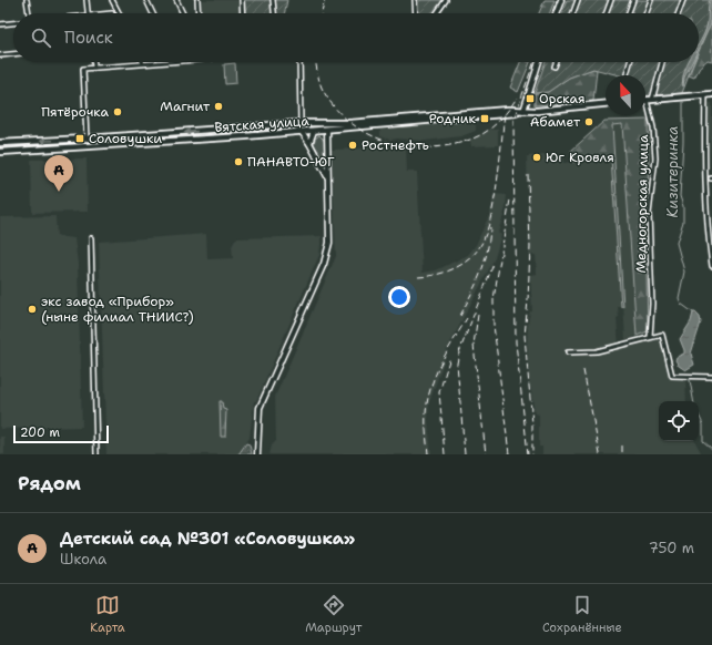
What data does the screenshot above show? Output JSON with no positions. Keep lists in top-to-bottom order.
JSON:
{
  "streets": {
    "main road": ["Вятская улица"],
    "street": ["Медногорская улица"]
  },
  "water": ["Кизитеринка"],
  "places": {
    "transit": ["Орская", "Родник", "Соловушки"],
    "other": [
      "Магнит",
      "Пятёрочка",
      "Абамет",
      "Ростнефть",
      "Юг Кровля",
      "ПАНАВТО-ЮГ",
      "экс завод «Прибор» (ныне филиал ТНИИС?)"
    ]
  },
  "scale_bar": "200 m",
  "north": "top",
  "page": {
    "search": "Поиск",
    "pins": "A",
    "scale": "200 m",
    "heading": "Рядом",
    "list": [
      {
        "mark": "A",
        "name": "Детский сад №301 «Соловушка»",
        "note": "Школа",
        "value": "750 m"
      }
    ],
    "nav": ["Карта", "Маршрут", "Сохранённые"]
  }
}
